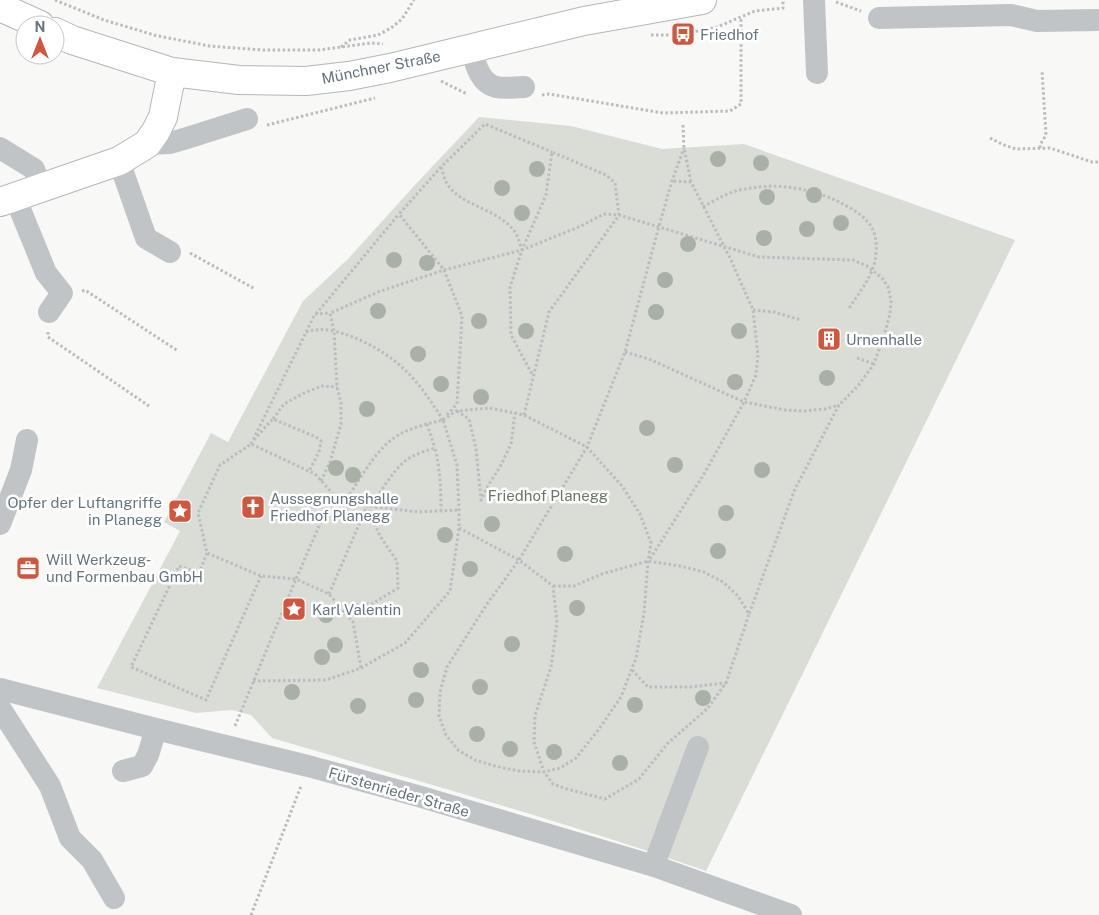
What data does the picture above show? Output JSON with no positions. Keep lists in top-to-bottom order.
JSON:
{
  "streets": {
    "main road": ["Münchner Straße"],
    "street": ["Fürstenrieder Straße"]
  },
  "parks": ["Friedhof Planegg"],
  "places": {
    "bus stop": ["Friedhof"],
    "building": ["Urnenhalle"],
    "church": ["Aussegnungshalle Friedhof Planegg"],
    "place": ["Opfer der Luftangriffe in Planegg", "Karl Valentin"],
    "office": ["Will Werkzeug- und Formenbau GmbH"]
  },
  "north": "top"
}
